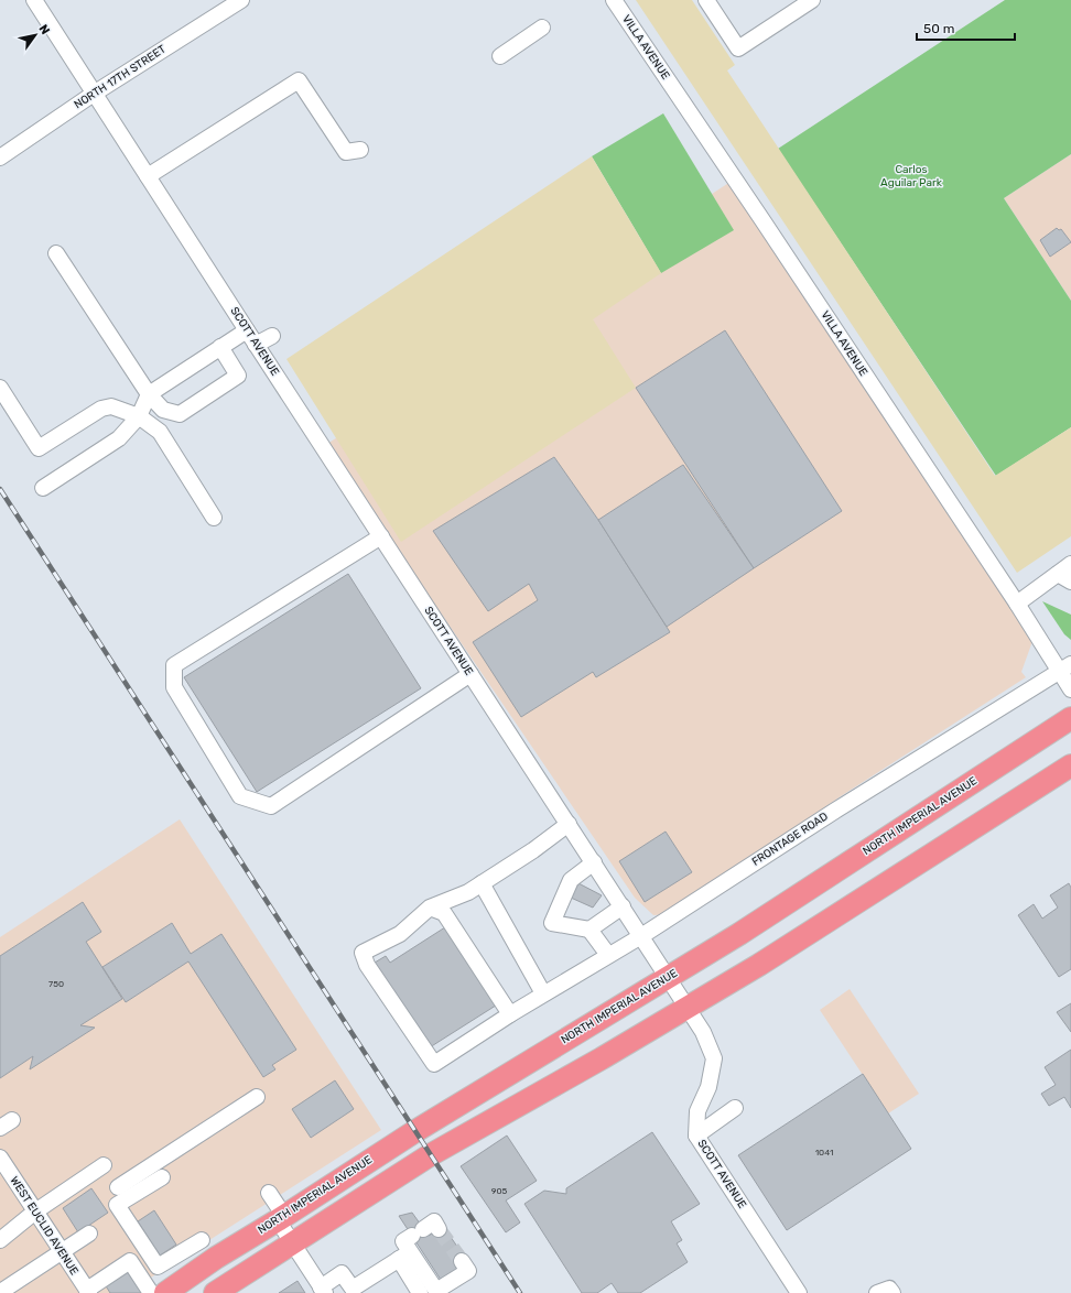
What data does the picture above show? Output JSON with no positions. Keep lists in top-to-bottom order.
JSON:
{
  "streets": {
    "highway": ["NORTH IMPERIAL AVENUE"],
    "street": [
      "VILLA AVENUE",
      "NORTH 17TH STREET",
      "SCOTT AVENUE",
      "FRONTAGE ROAD",
      "WEST EUCLID AVENUE"
    ]
  },
  "crossings": [
    ["VILLA AVENUE", "FRONTAGE ROAD"],
    ["NORTH 17TH STREET", "SCOTT AVENUE"],
    ["SCOTT AVENUE", "NORTH IMPERIAL AVENUE"],
    ["SCOTT AVENUE", "FRONTAGE ROAD"]
  ],
  "parks": ["Carlos Aguilar Park"],
  "house_numbers": ["750", "1041", "905"],
  "scale_bar": "50 m",
  "north": "top right"
}
